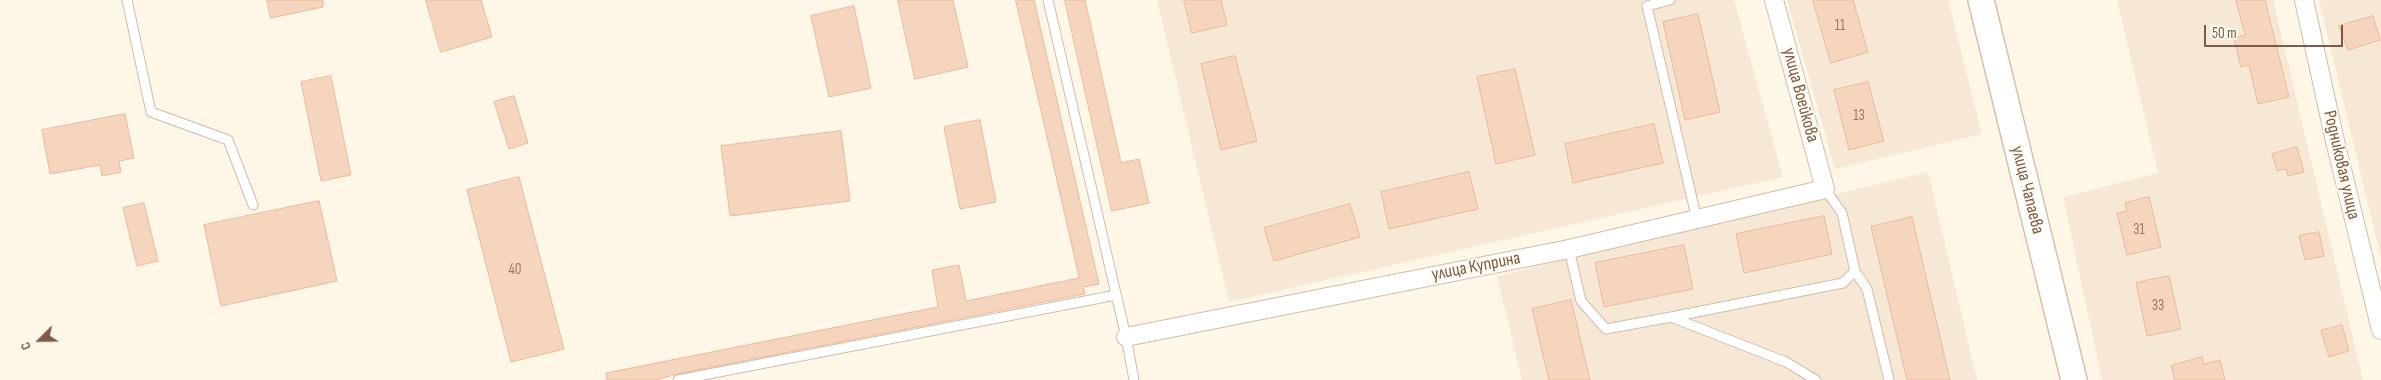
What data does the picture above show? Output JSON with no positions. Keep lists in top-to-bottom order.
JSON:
{
  "streets": {
    "street": [
      "улица Воейкова",
      "Родниковая улица",
      "улица Чапаева",
      "улица Куприна"
    ]
  },
  "crossings": [
    ["улица Воейкова", "улица Куприна"]
  ],
  "house_numbers": [
    "11",
    "13",
    "31",
    "40",
    "33"
  ],
  "scale_bar": "50 m",
  "north": "bottom left"
}
